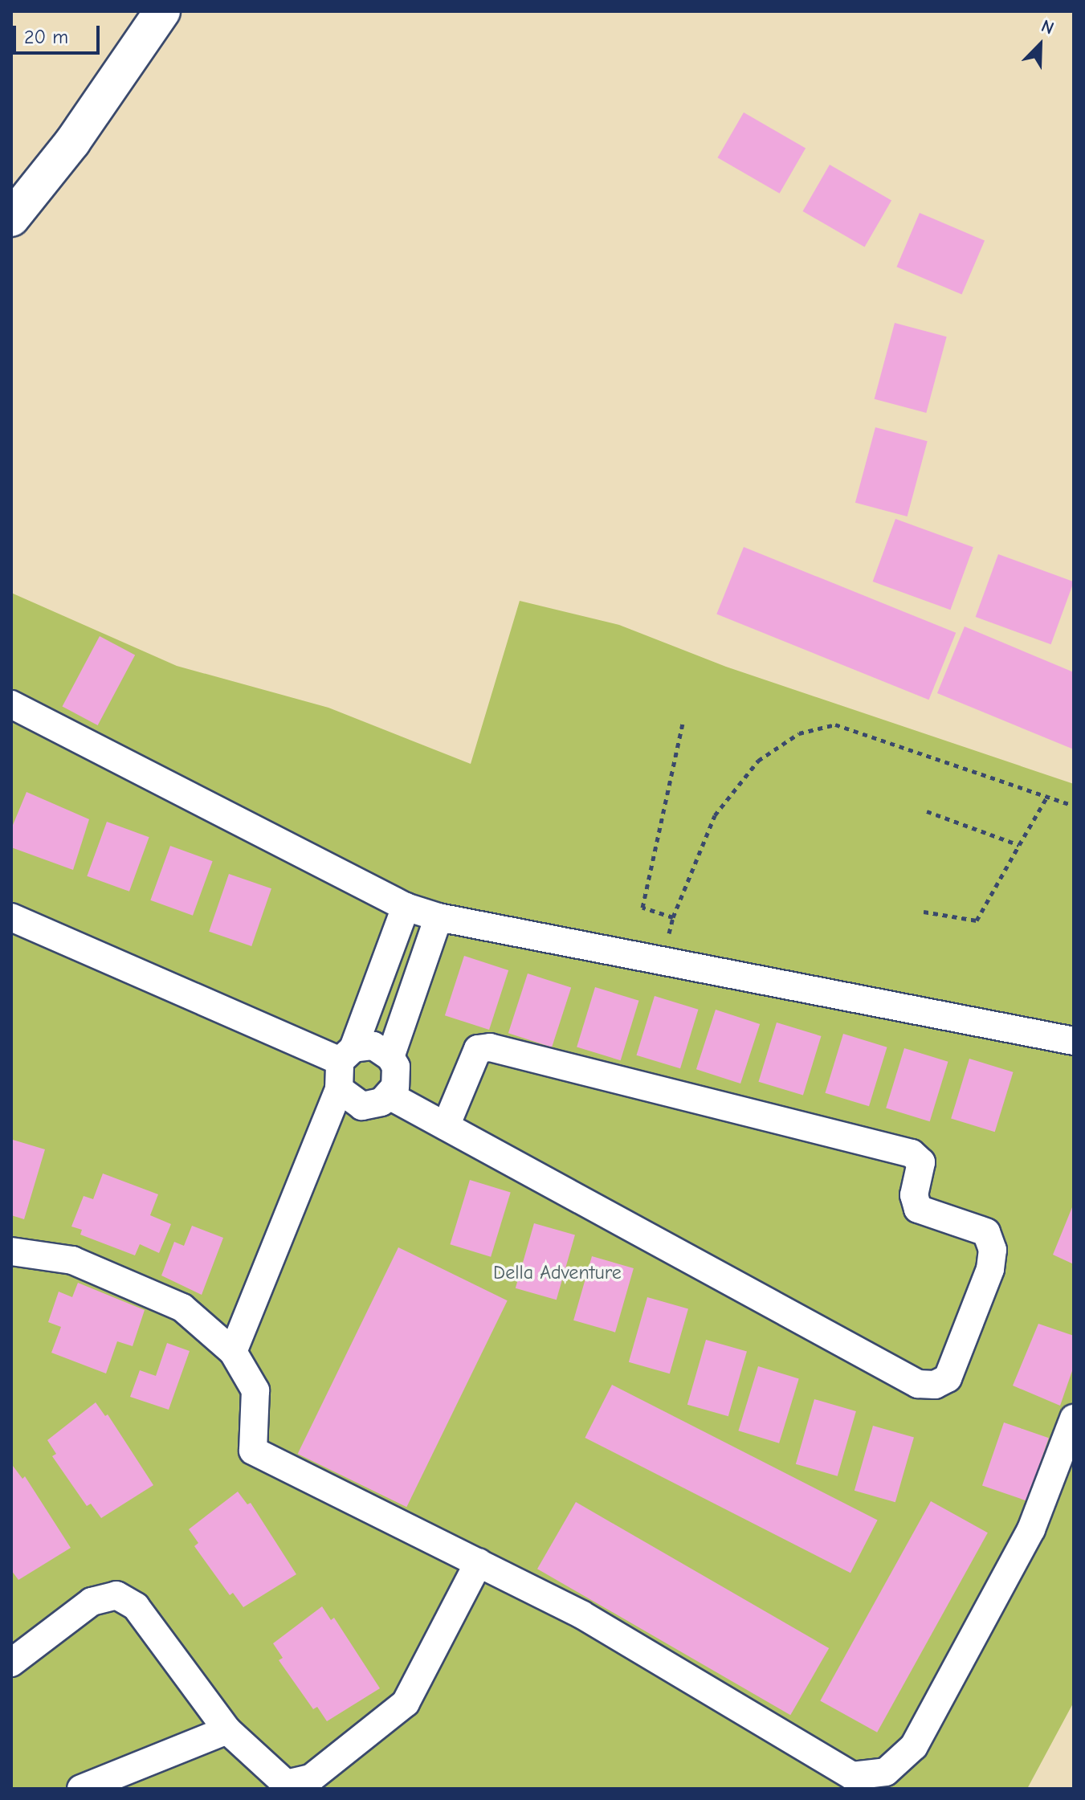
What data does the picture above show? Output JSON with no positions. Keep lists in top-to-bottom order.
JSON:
{
  "parks": ["Della Adventure"],
  "scale_bar": "20 m",
  "north": "top right"
}
